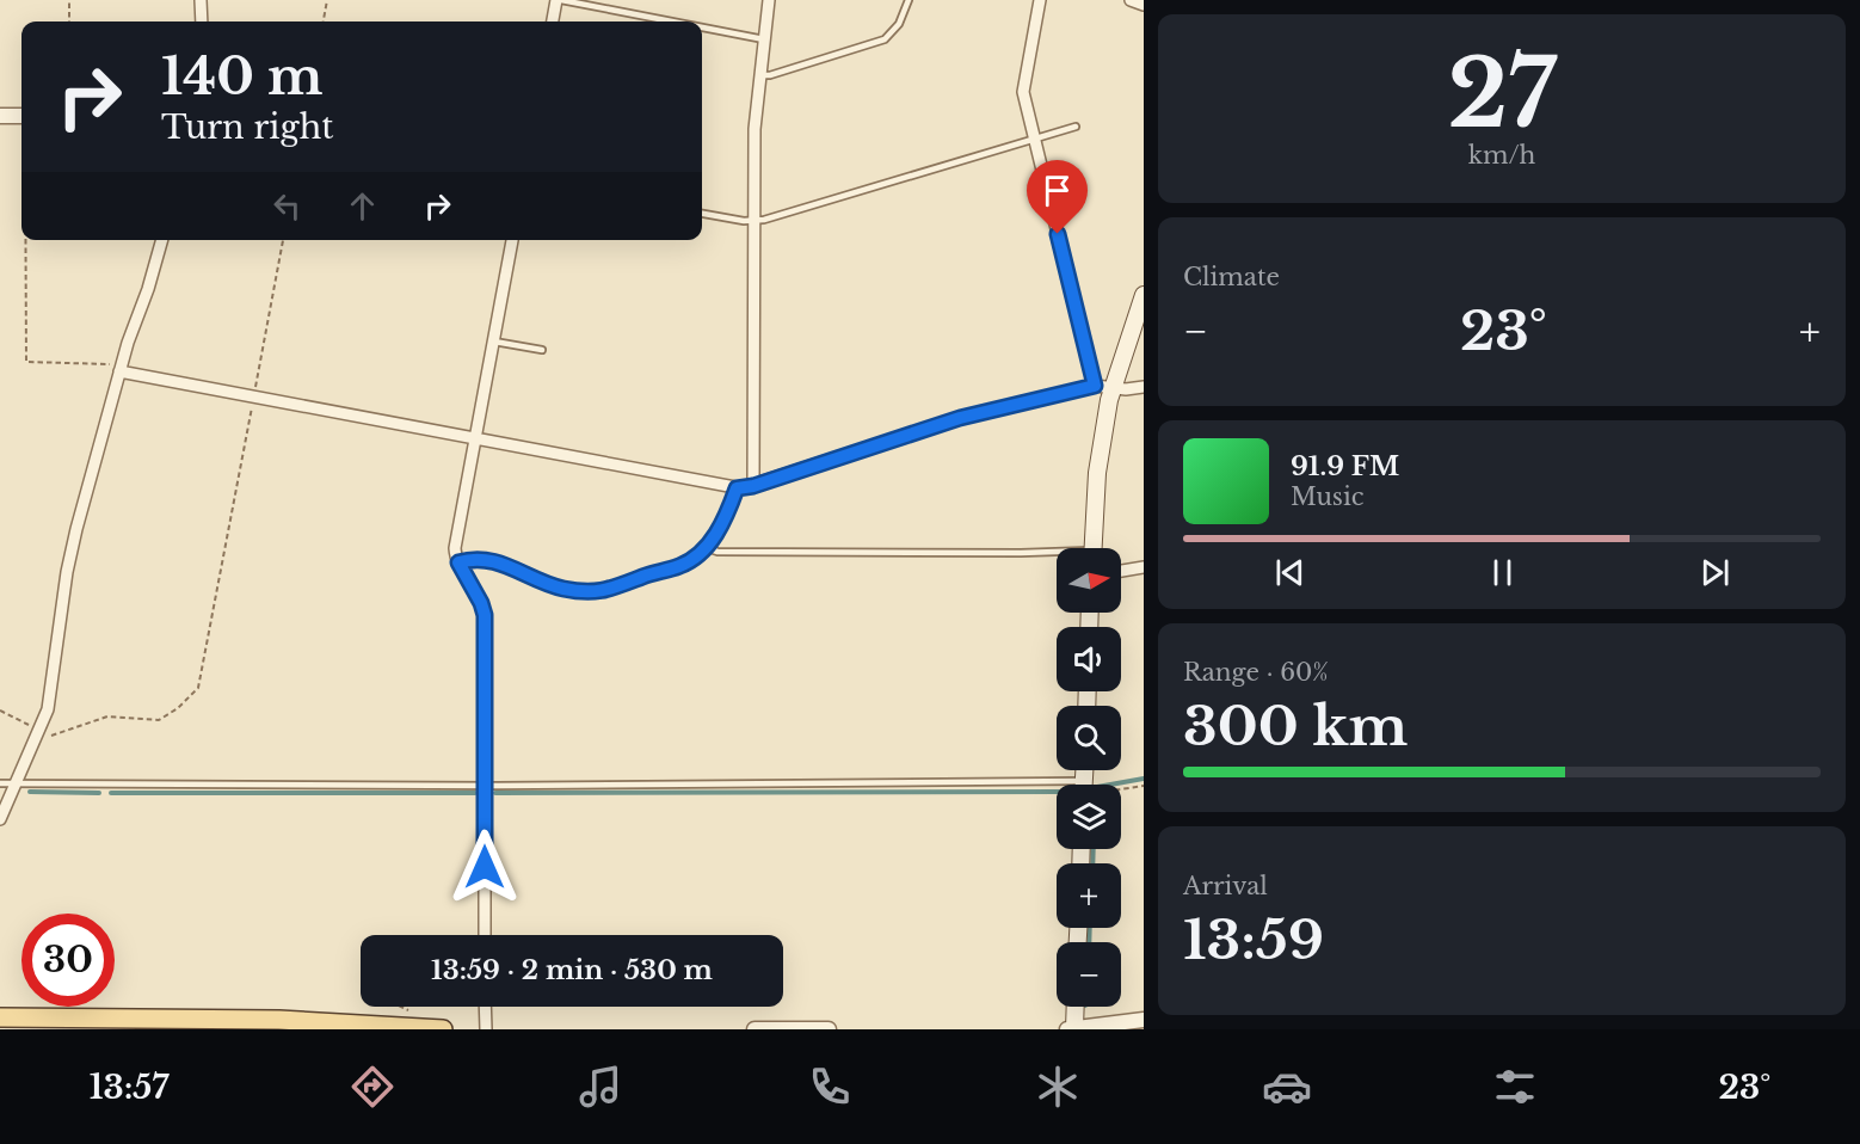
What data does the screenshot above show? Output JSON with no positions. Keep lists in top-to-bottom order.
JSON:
{
  "north": "right",
  "page": {
    "tile": [
      ["27", "km/h"],
      "Climate",
      ["Range · 60%", "300 km"],
      ["Arrival", "13:59"]
    ],
    "turn": ["140 m", "Turn right"],
    "heat": ["−", "23°", "+"],
    "song": ["91.9 FM", "Music"],
    "map_buttons": ["+", "−"],
    "limit": "30",
    "trip": "13:59 · 2 min · 530 m",
    "tabs": ["13:57", "23°"]
  }
}
